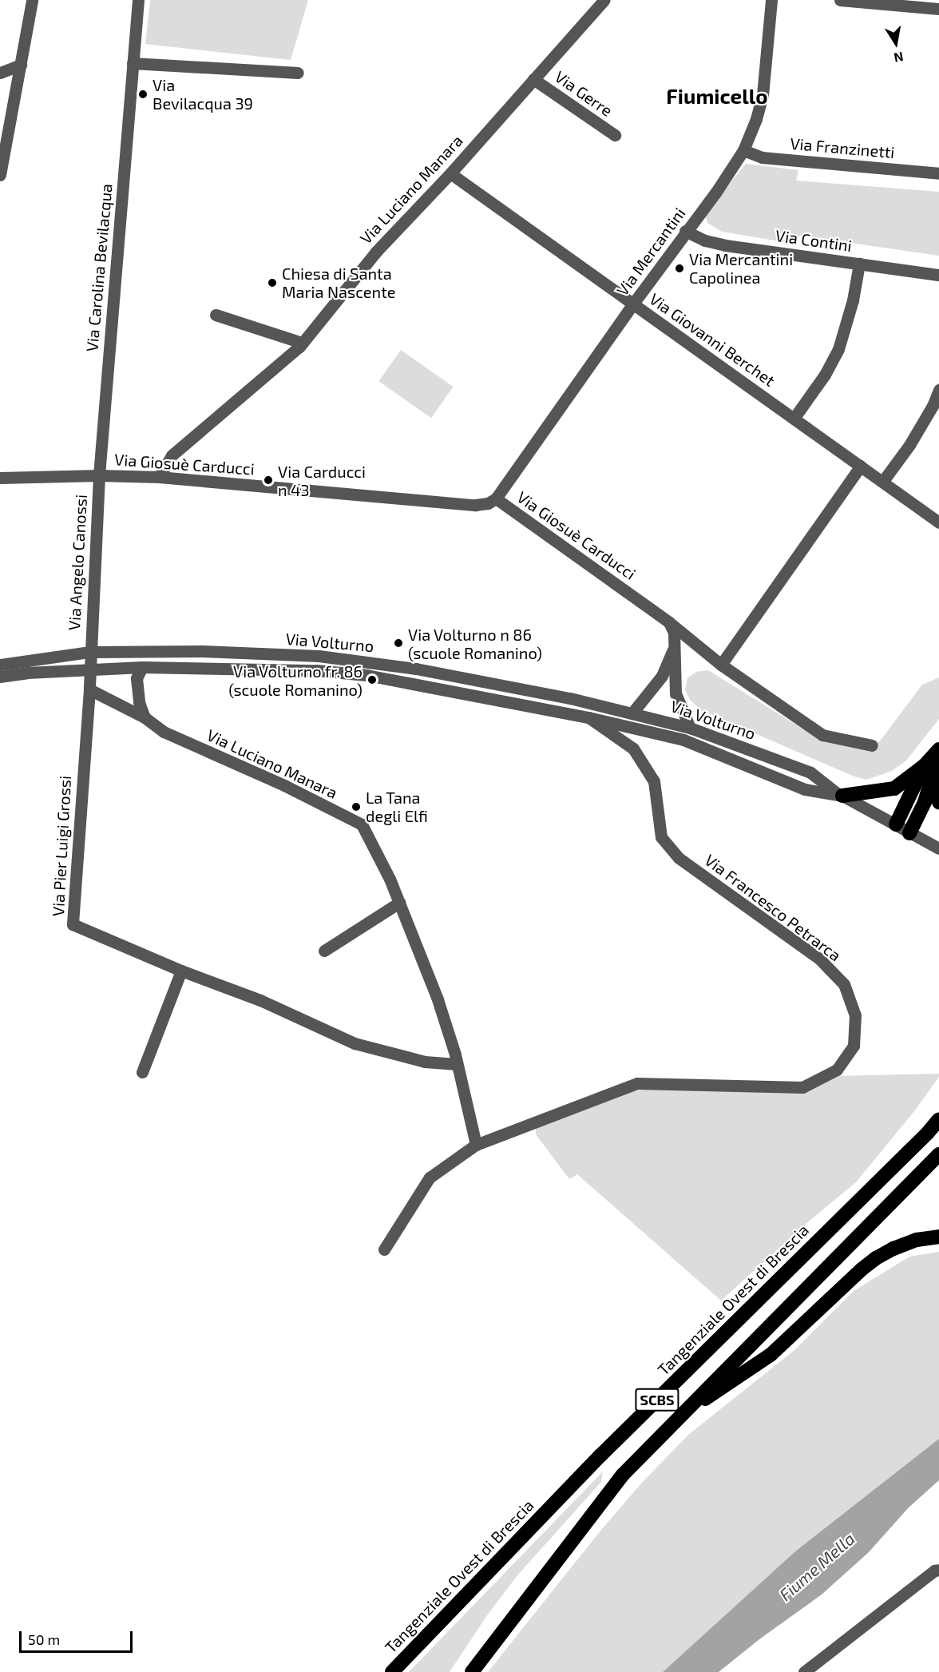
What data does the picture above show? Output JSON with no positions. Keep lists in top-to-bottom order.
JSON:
{
  "streets": {
    "highway": ["Tangenziale Ovest di Brescia", "SCBS"],
    "street": [
      "Via Gerre",
      "Via Franzinetti",
      "Via Luciano Manara",
      "Via Contini",
      "Via Mercantini",
      "Via Carolina Bevilacqua",
      "Via Giovanni Berchet",
      "Via Giosuè Carducci",
      "Via Angelo Canossi",
      "Via Volturno",
      "Via Pier Luigi Grossi",
      "Via Francesco Petrarca"
    ]
  },
  "crossings": [
    ["Via Gerre", "Via Luciano Manara"],
    ["Via Franzinetti", "Via Mercantini"],
    ["Via Luciano Manara", "Via Giovanni Berchet"],
    ["Via Luciano Manara", "Via Giosuè Carducci"],
    ["Via Luciano Manara", "Via Pier Luigi Grossi"],
    ["Via Luciano Manara", "Via Francesco Petrarca"],
    ["Via Contini", "Via Mercantini"],
    ["Via Mercantini", "Via Giovanni Berchet"],
    ["Via Mercantini", "Via Giosuè Carducci"],
    ["Via Carolina Bevilacqua", "Via Giosuè Carducci"],
    ["Via Carolina Bevilacqua", "Via Angelo Canossi"],
    ["Via Giosuè Carducci", "Via Angelo Canossi"],
    ["Via Angelo Canossi", "Via Volturno"],
    ["Via Angelo Canossi", "Via Pier Luigi Grossi"],
    ["Via Volturno", "Via Pier Luigi Grossi"],
    ["Via Volturno", "Via Francesco Petrarca"]
  ],
  "districts": ["Fiumicello"],
  "water": ["Fiume Mella"],
  "places": [
    "Via Bevilacqua 39",
    "Via Mercantini Capolinea",
    "Chiesa di Santa Maria Nascente",
    "Via Carducci n 43",
    "Via Volturno n 86 (scuole Romanino)",
    "Via Volturno fr. 86 (scuole Romanino)",
    "La Tana degli Elfi"
  ],
  "scale_bar": "50 m",
  "north": "bottom"
}
